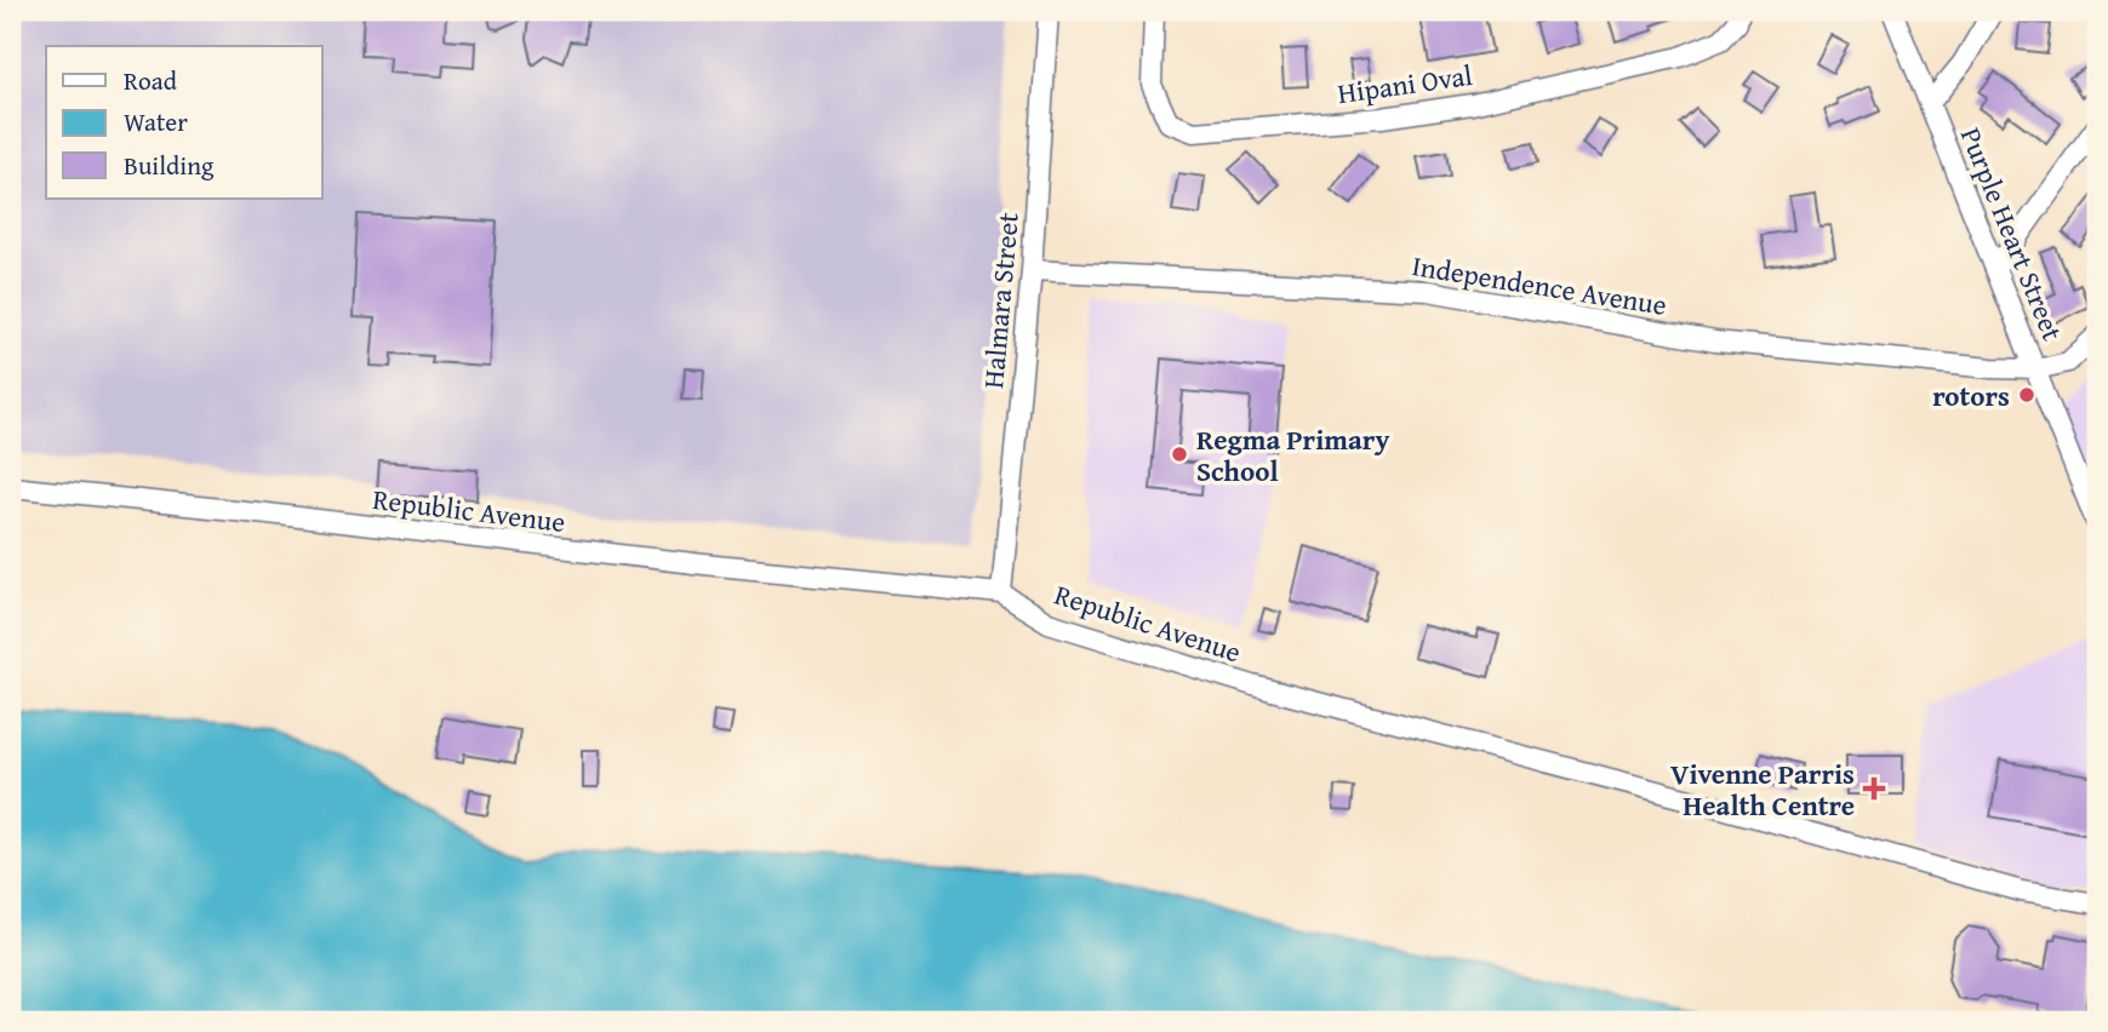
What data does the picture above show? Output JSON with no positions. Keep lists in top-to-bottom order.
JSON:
{
  "streets": {
    "street": [
      "Hipani Oval",
      "Purple Heart Street",
      "Independence Avenue",
      "Halmara Street",
      "Republic Avenue"
    ]
  },
  "crossings": [
    ["Purple Heart Street", "Independence Avenue"],
    ["Independence Avenue", "Halmara Street"],
    ["Halmara Street", "Republic Avenue"]
  ],
  "places": {
    "other": ["rotors", "Regma Primary School"],
    "health": ["Vivenne Parris Health Centre"]
  },
  "legend": ["Road", "Water", "Building"]
}
